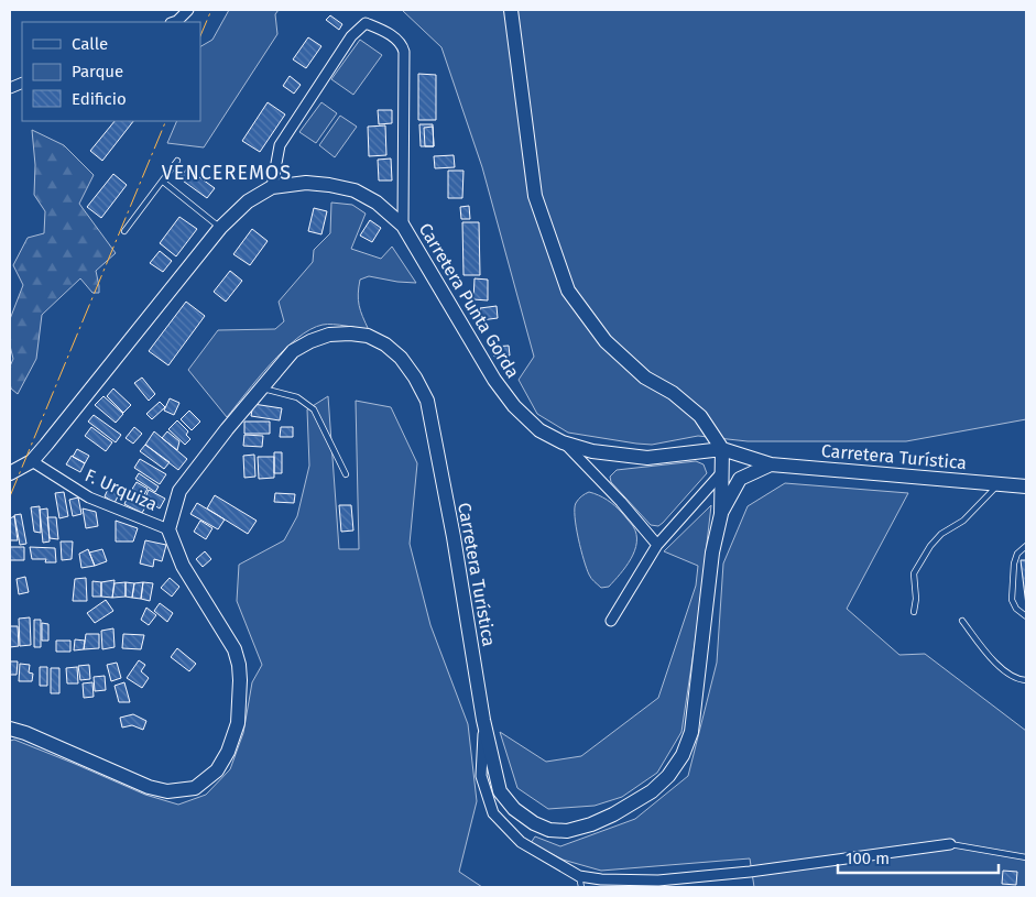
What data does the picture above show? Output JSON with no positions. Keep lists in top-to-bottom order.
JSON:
{
  "streets": {
    "main road": ["Carretera Punta Gorda", "Carretera Turística"],
    "street": ["F. Urquiza"]
  },
  "crossings": [
    ["Carretera Punta Gorda", "Carretera Turística"],
    ["Carretera Punta Gorda", "F. Urquiza"],
    ["Carretera Turística", "F. Urquiza"]
  ],
  "districts": ["VENCEREMOS"],
  "legend": ["Calle", "Parque", "Edificio"],
  "scale_bar": "100 m"
}
